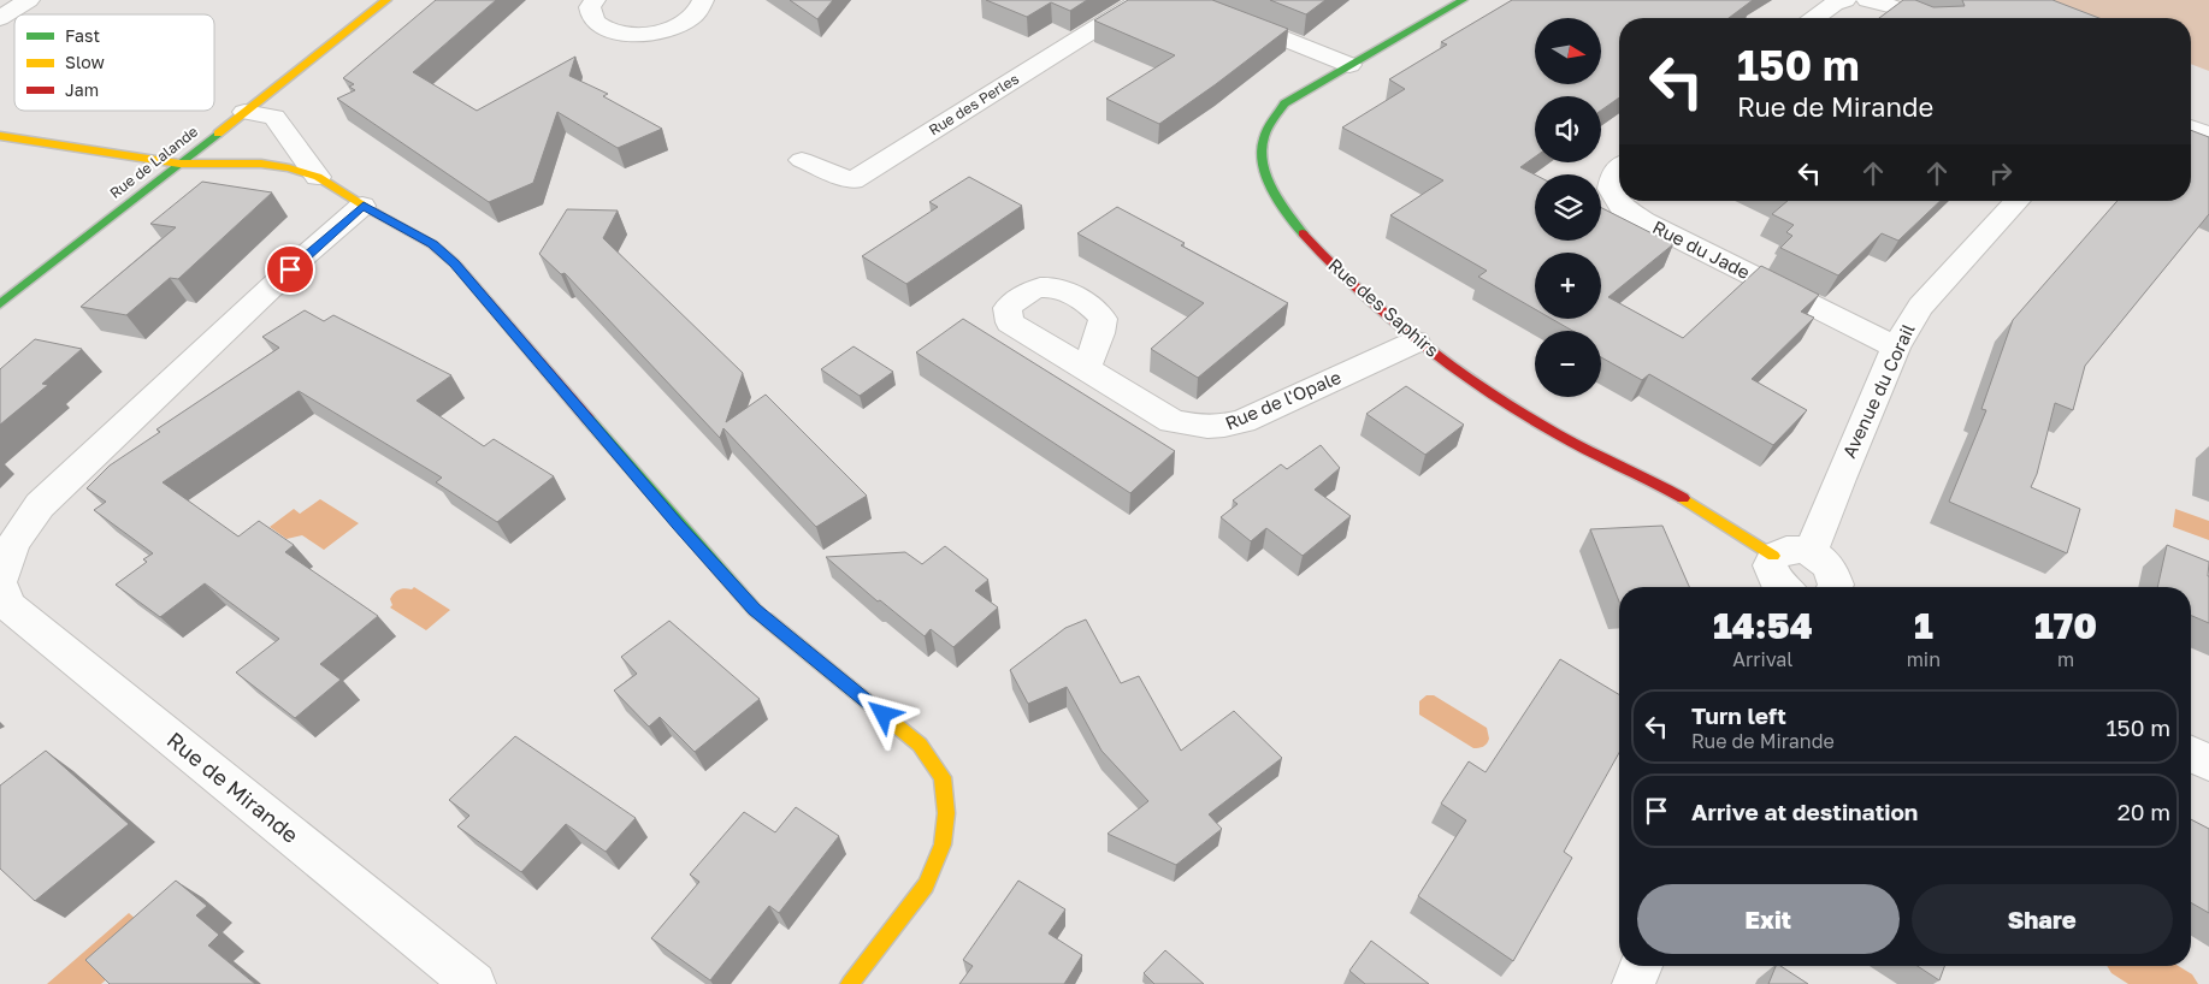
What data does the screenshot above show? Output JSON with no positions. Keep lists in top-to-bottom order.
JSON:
{
  "streets": {
    "street": [
      "Rue des Perles",
      "Rue de Lalande",
      "Rue du Jade",
      "Rue des Saphirs",
      "Avenue du Corail",
      "Rue de l'Opale",
      "Rue de Mirande"
    ]
  },
  "crossings": [
    ["Rue du Jade", "Avenue du Corail"],
    ["Rue des Saphirs", "Rue de l'Opale"]
  ],
  "legend": ["Fast", "Slow", "Jam"],
  "north": "right",
  "page": {
    "map_buttons": ["+", "−"],
    "turn": ["150 m", "Rue de Mirande"],
    "eta": [
      "14:54",
      "Arrival",
      "1",
      "min",
      "170",
      "m"
    ],
    "list": [
      {
        "name": "Turn left",
        "note": "Rue de Mirande",
        "value": "150 m"
      },
      {
        "name": "Arrive at destination",
        "value": "20 m"
      }
    ],
    "buttons": ["Exit", "Share"]
  }
}
